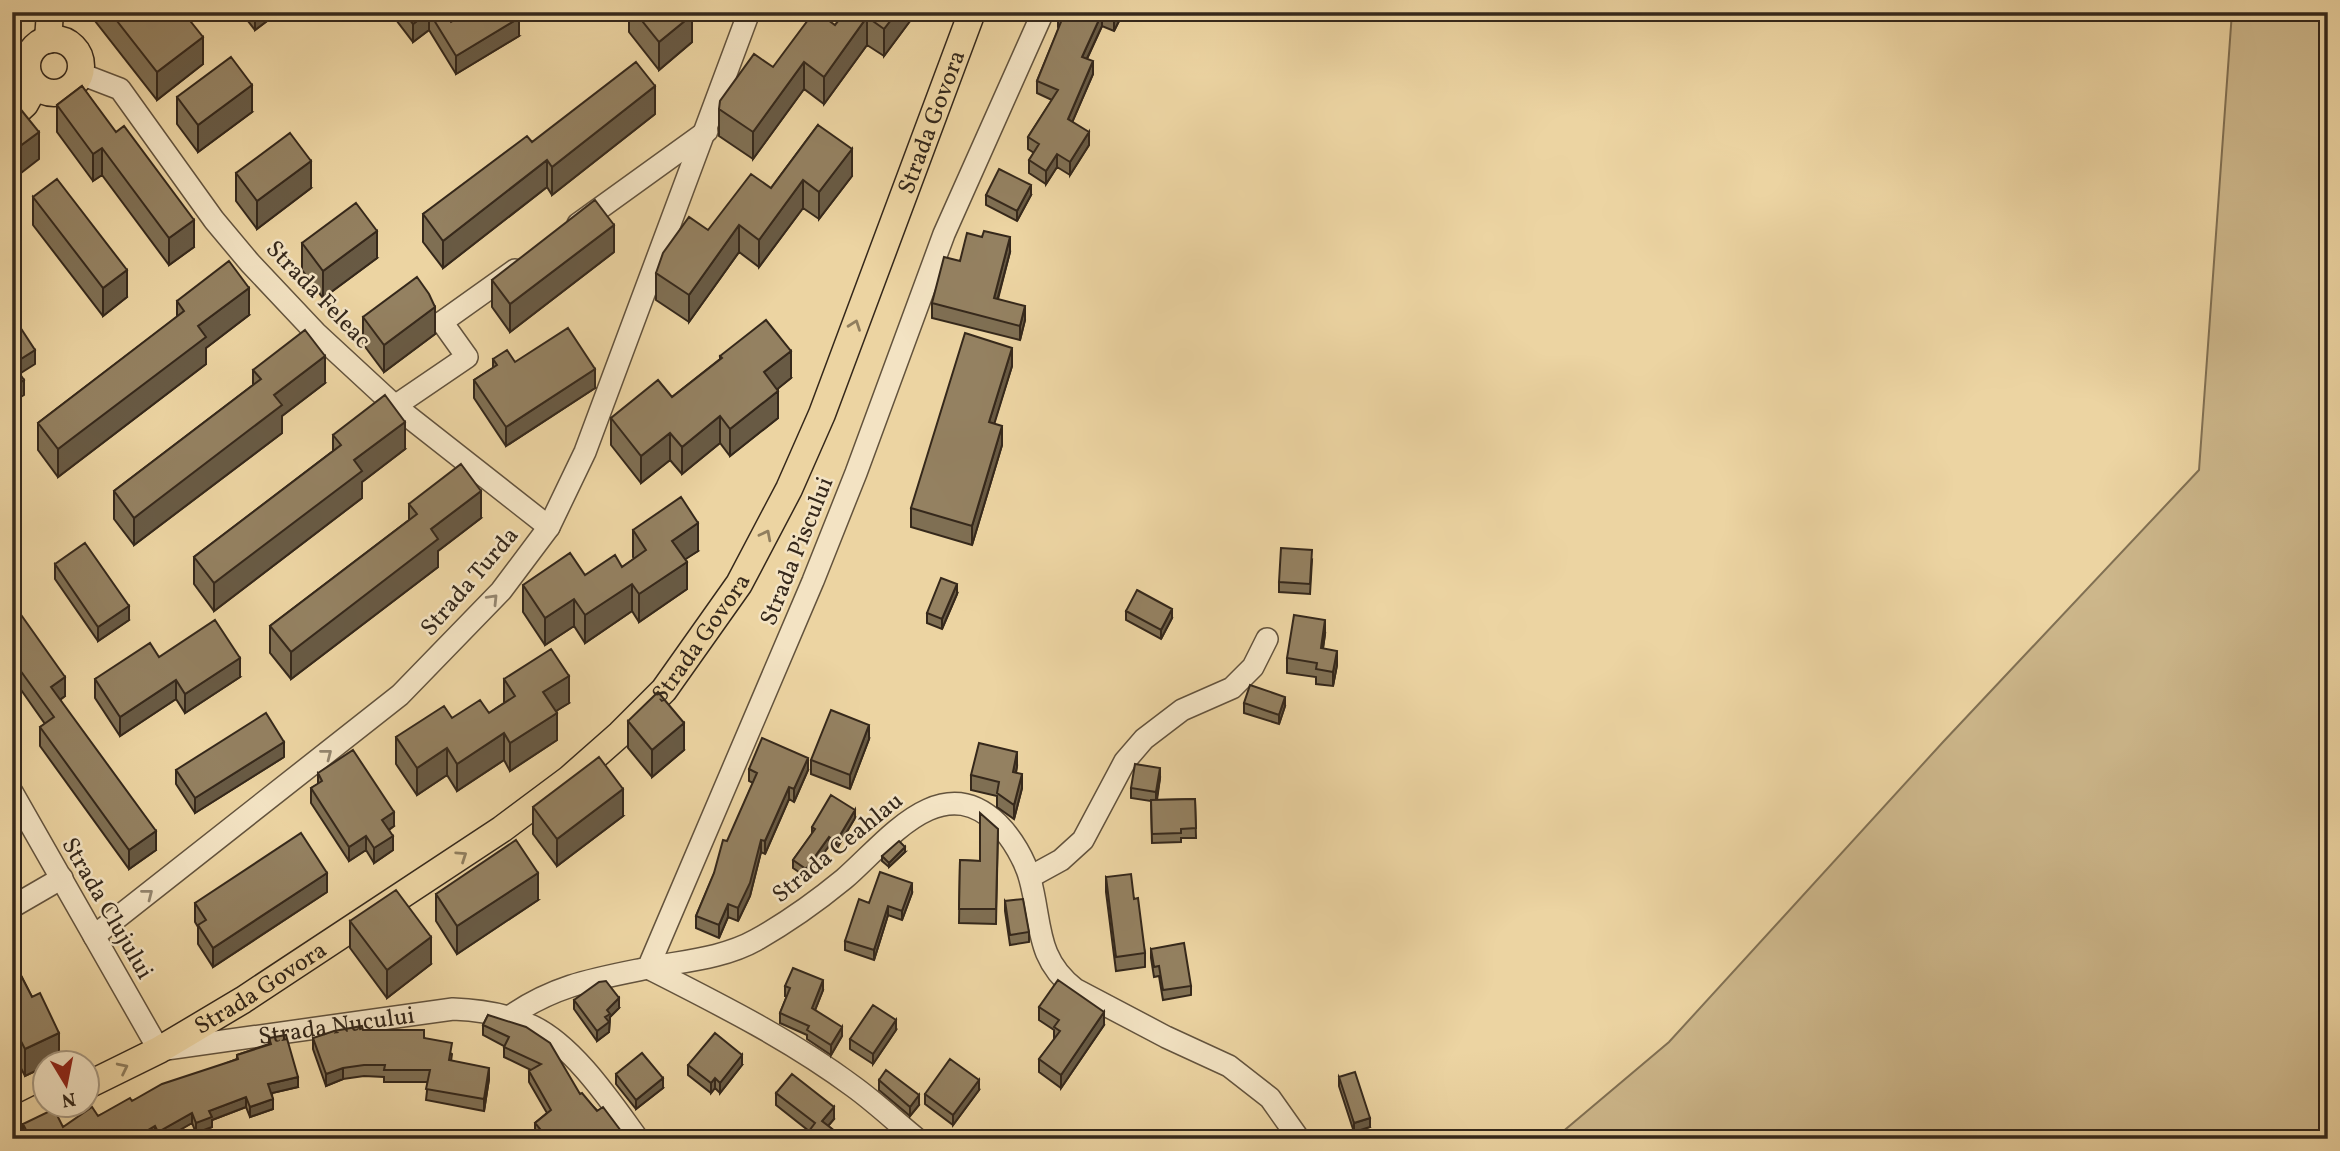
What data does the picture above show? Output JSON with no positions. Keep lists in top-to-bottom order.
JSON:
{
  "streets": {
    "main road": ["Strada Govora", "Strada Nucului"],
    "street": [
      "Strada Feleac",
      "Strada Piscului",
      "Strada Turda",
      "Strada Ceahlau",
      "Strada Clujului"
    ]
  },
  "crossings": [
    ["Strada Govora", "Strada Clujului"],
    ["Strada Govora", "Strada Nucului"],
    ["Strada Feleac", "Strada Turda"],
    ["Strada Piscului", "Strada Ceahlau"],
    ["Strada Turda", "Strada Clujului"],
    ["Strada Clujului", "Strada Nucului"]
  ],
  "one_way": ["Strada Govora", "Strada Turda"],
  "north": "bottom"
}
